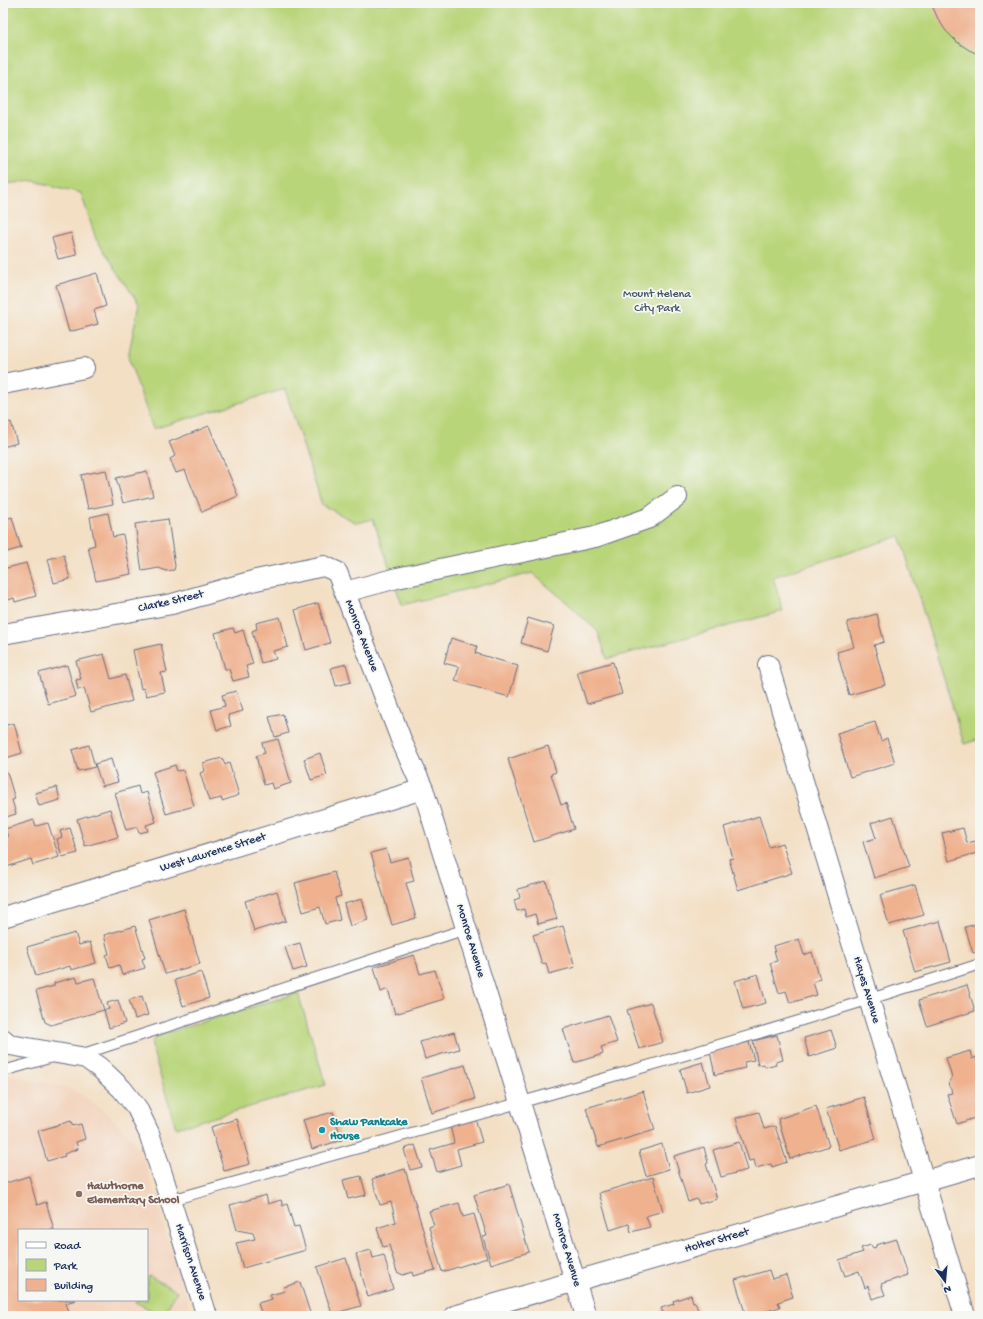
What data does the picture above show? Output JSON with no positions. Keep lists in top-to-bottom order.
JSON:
{
  "streets": {
    "street": [
      "Clarke Street",
      "Monroe Avenue",
      "West Lawrence Street",
      "Hayes Avenue",
      "Holter Street",
      "Harrison Avenue"
    ]
  },
  "crossings": [
    ["Clarke Street", "Monroe Avenue"],
    ["Monroe Avenue", "West Lawrence Street"],
    ["Monroe Avenue", "Holter Street"],
    ["Hayes Avenue", "Holter Street"]
  ],
  "parks": ["Mount Helena City Park"],
  "places": ["Shaw Pankcake House", "Hawthorne Elementary School"],
  "legend": ["Road", "Park", "Building"],
  "north": "bottom"
}
